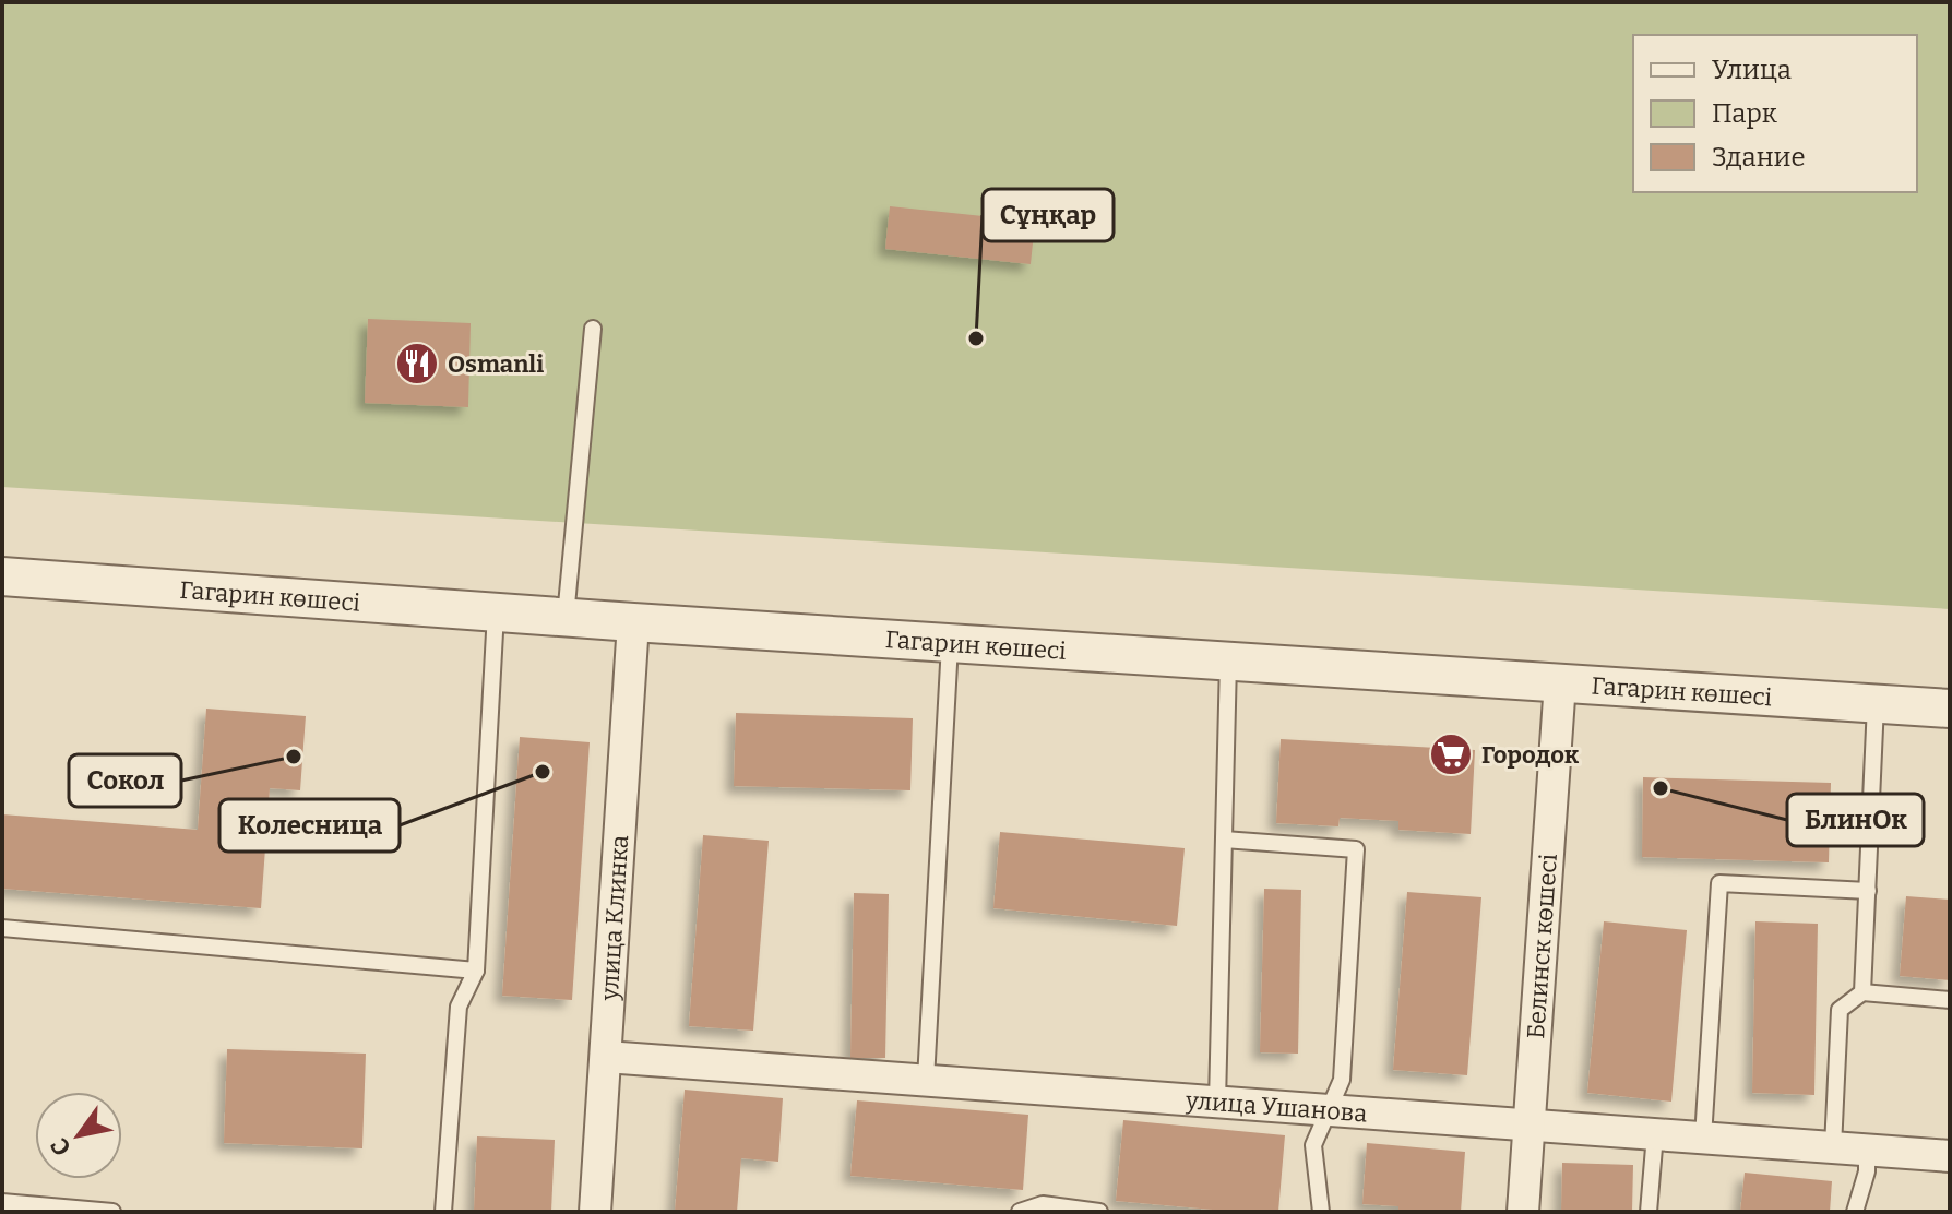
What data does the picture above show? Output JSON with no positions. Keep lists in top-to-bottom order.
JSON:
{
  "streets": {
    "street": [
      "Гагарин көшесі",
      "улица Клинка",
      "Белинск көшесі",
      "улица Ушанова"
    ]
  },
  "crossings": [
    ["Гагарин көшесі", "улица Клинка"],
    ["Гагарин көшесі", "Белинск көшесі"],
    ["улица Клинка", "улица Ушанова"],
    ["Белинск көшесі", "улица Ушанова"]
  ],
  "places": {
    "other": [
      "Сұңқар",
      "Сокол",
      "Колесница",
      "БлинОк"
    ],
    "restaurant": ["Osmanli"],
    "supermarket": ["Городок"]
  },
  "legend": ["Улица", "Парк", "Здание"],
  "north": "bottom left"
}
